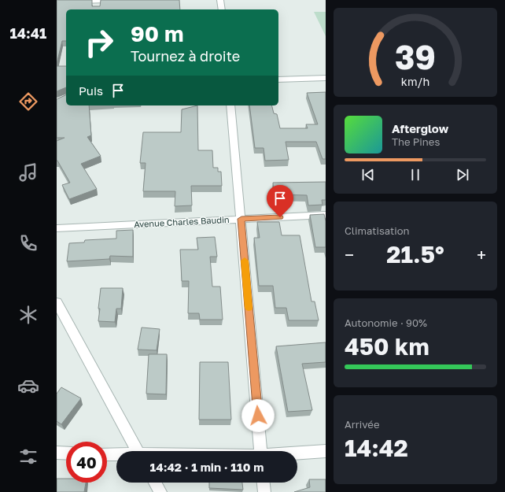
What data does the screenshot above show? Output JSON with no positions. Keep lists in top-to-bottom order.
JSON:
{
  "streets": {
    "street": ["Avenue Charles Baudin"]
  },
  "page": {
    "tabs": "14:41",
    "turn": ["90 m", "Tournez à droite"],
    "then": "Puis",
    "song": ["Afterglow", "The Pines"],
    "tile": [
      "Climatisation",
      ["Autonomie · 90%", "450 km"],
      ["Arrivée", "14:42"]
    ],
    "heat": ["−", "21.5°", "+"],
    "limit": "40",
    "trip": "14:42 · 1 min · 110 m",
    "gauge": ["39", "km/h"]
  }
}
